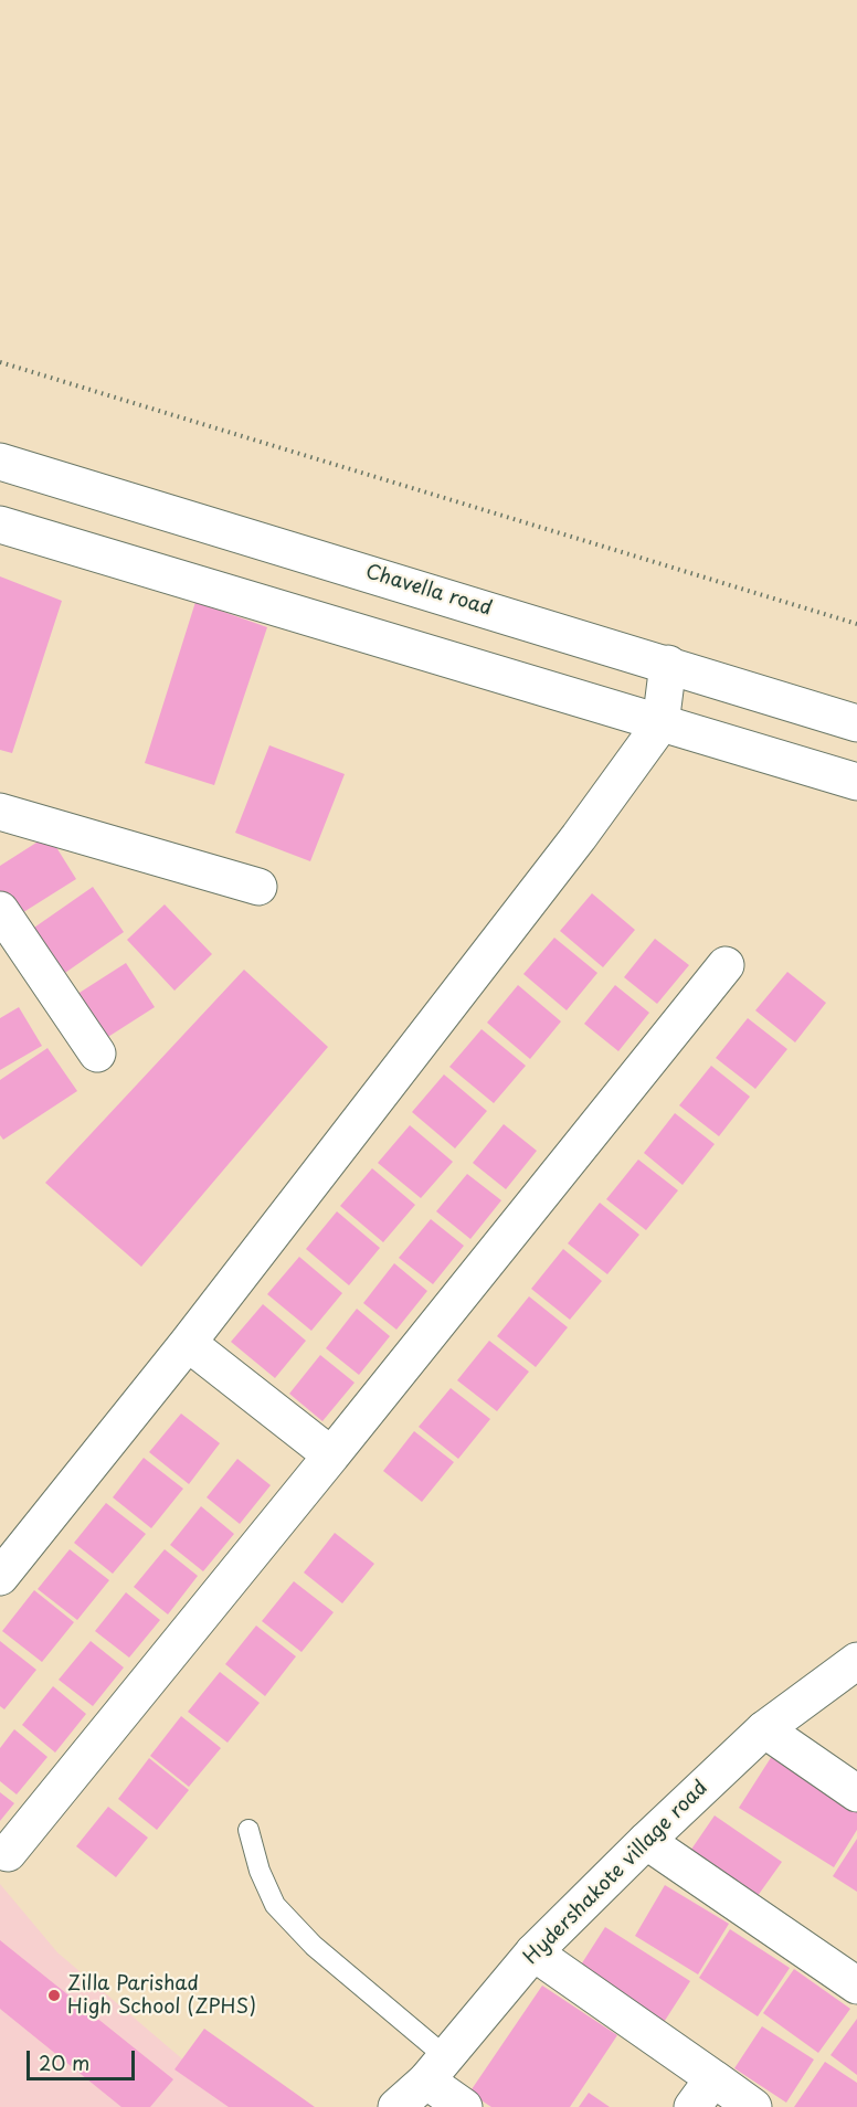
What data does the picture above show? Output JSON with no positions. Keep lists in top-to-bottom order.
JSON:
{
  "streets": {
    "main road": ["Chavella road", "Hydershakote village road"]
  },
  "places": ["Zilla Parishad High School (ZPHS)"],
  "scale_bar": "20 m"
}
